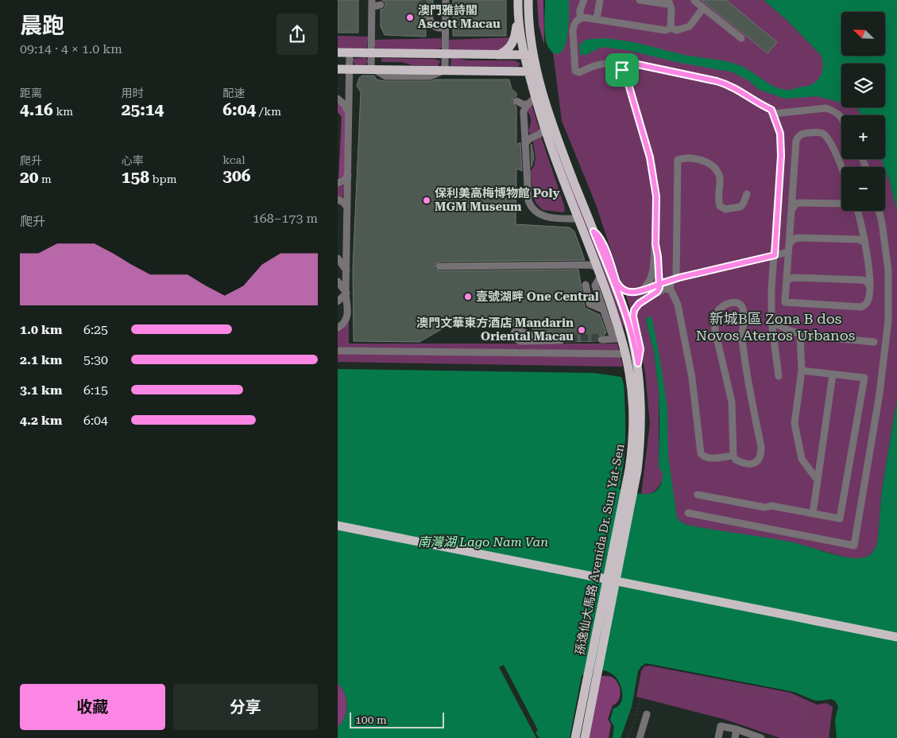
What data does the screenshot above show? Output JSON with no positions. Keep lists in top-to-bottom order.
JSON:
{
  "streets": {
    "main road": ["孫逸仙大馬路 Avenida Dr. Sun Yat-Sen"]
  },
  "districts": ["新城B區 Zona B dos Novos Aterros Urbanos"],
  "water": ["南灣湖 Lago Nam Van"],
  "places": [
    "澳門雅詩閣 Ascott Macau",
    "保利美高梅博物館 Poly MGM Museum",
    "壹號湖畔 One Central",
    "澳門文華東方酒店 Mandarin Oriental Macau"
  ],
  "scale_bar": "100 m",
  "north": "top left",
  "page": {
    "heading": ["晨跑", "09:14 · 4 × 1.0 km"],
    "map_buttons": ["+", "−"],
    "stats": [
      ["距离", "4.16 km"],
      ["用时", "25:14"],
      ["配速", "6:04 /km"],
      ["爬升", "20 m"],
      ["心率", "158 bpm"],
      ["kcal", "306"]
    ],
    "chart": ["爬升", "168–173 m"],
    "list": [
      {
        "name": "1.0 km",
        "note": "6:25"
      },
      {
        "name": "2.1 km",
        "note": "5:30"
      },
      {
        "name": "3.1 km",
        "note": "6:15"
      },
      {
        "name": "4.2 km",
        "note": "6:04"
      }
    ],
    "buttons": ["收藏", "分享"],
    "scale": "100 m"
  }
}
